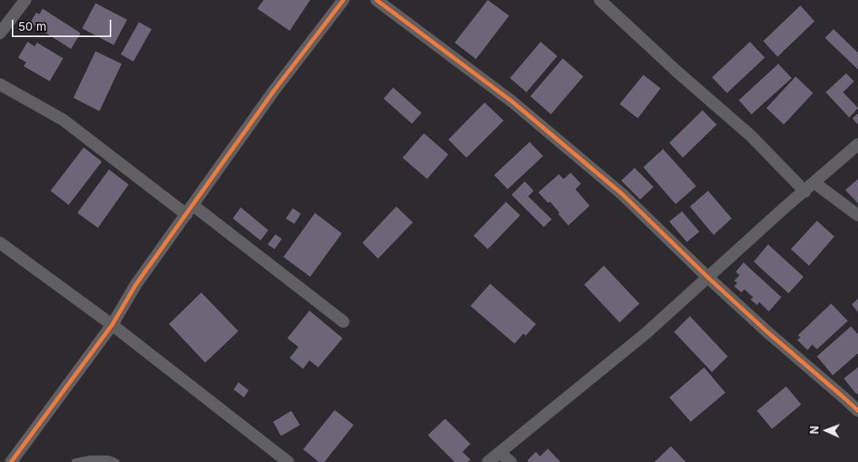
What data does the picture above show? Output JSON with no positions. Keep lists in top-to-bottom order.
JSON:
{
  "scale_bar": "50 m",
  "north": "left"
}
